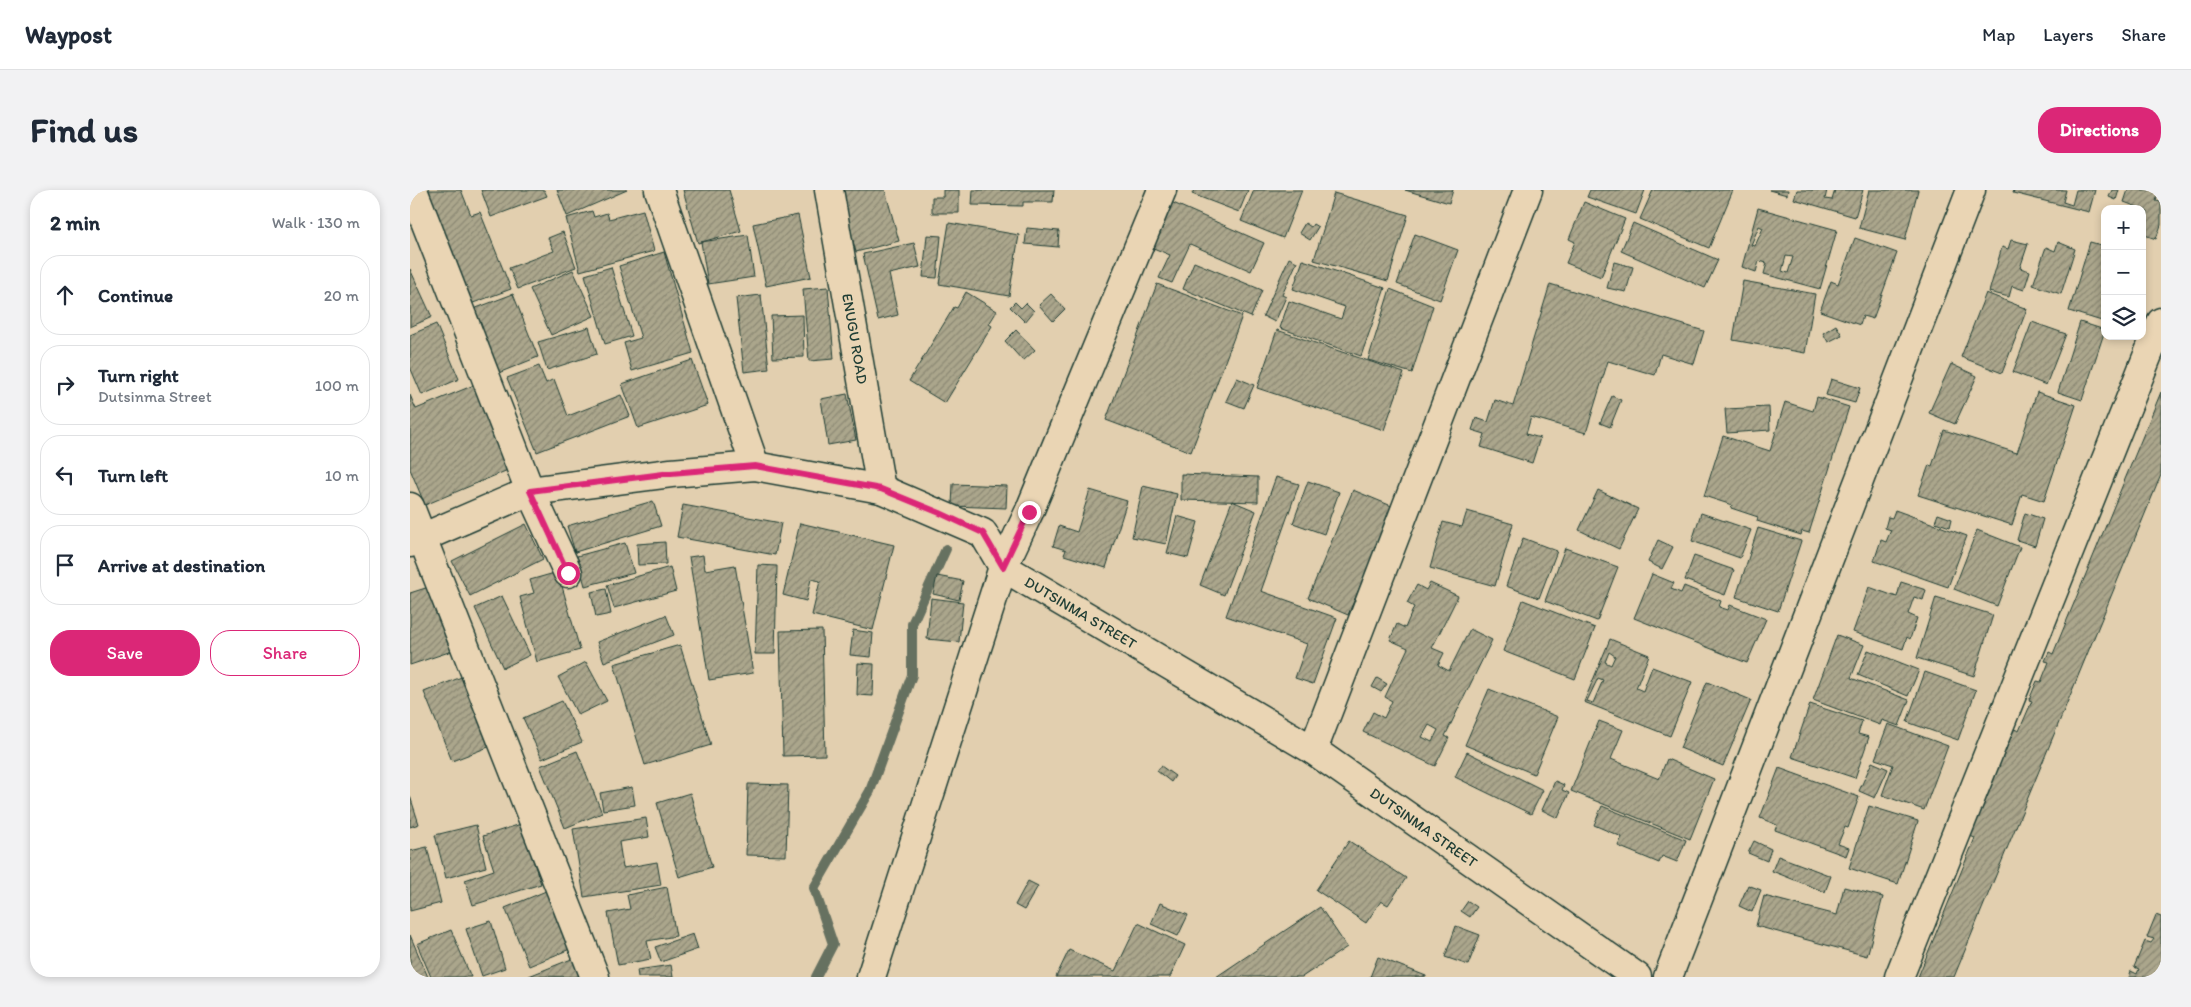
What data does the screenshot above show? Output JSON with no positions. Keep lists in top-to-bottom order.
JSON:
{
  "streets": {
    "street": ["ENUGU ROAD", "DUTSINMA STREET"]
  },
  "crossings": [
    ["ENUGU ROAD", "DUTSINMA STREET"]
  ],
  "page": {
    "header": "Waypost",
    "nav": ["Map", "Layers", "Share"],
    "buttons": [
      "Directions",
      ["Save", "Share"]
    ],
    "title": "Find us",
    "heading": ["2 min", "Walk · 130 m"],
    "map_buttons": ["+", "−"],
    "list": [
      ["Continue", "20 m"],
      ["Turn right", "Dutsinma Street", "100 m"],
      ["Turn left", "10 m"],
      "Arrive at destination"
    ]
  }
}
